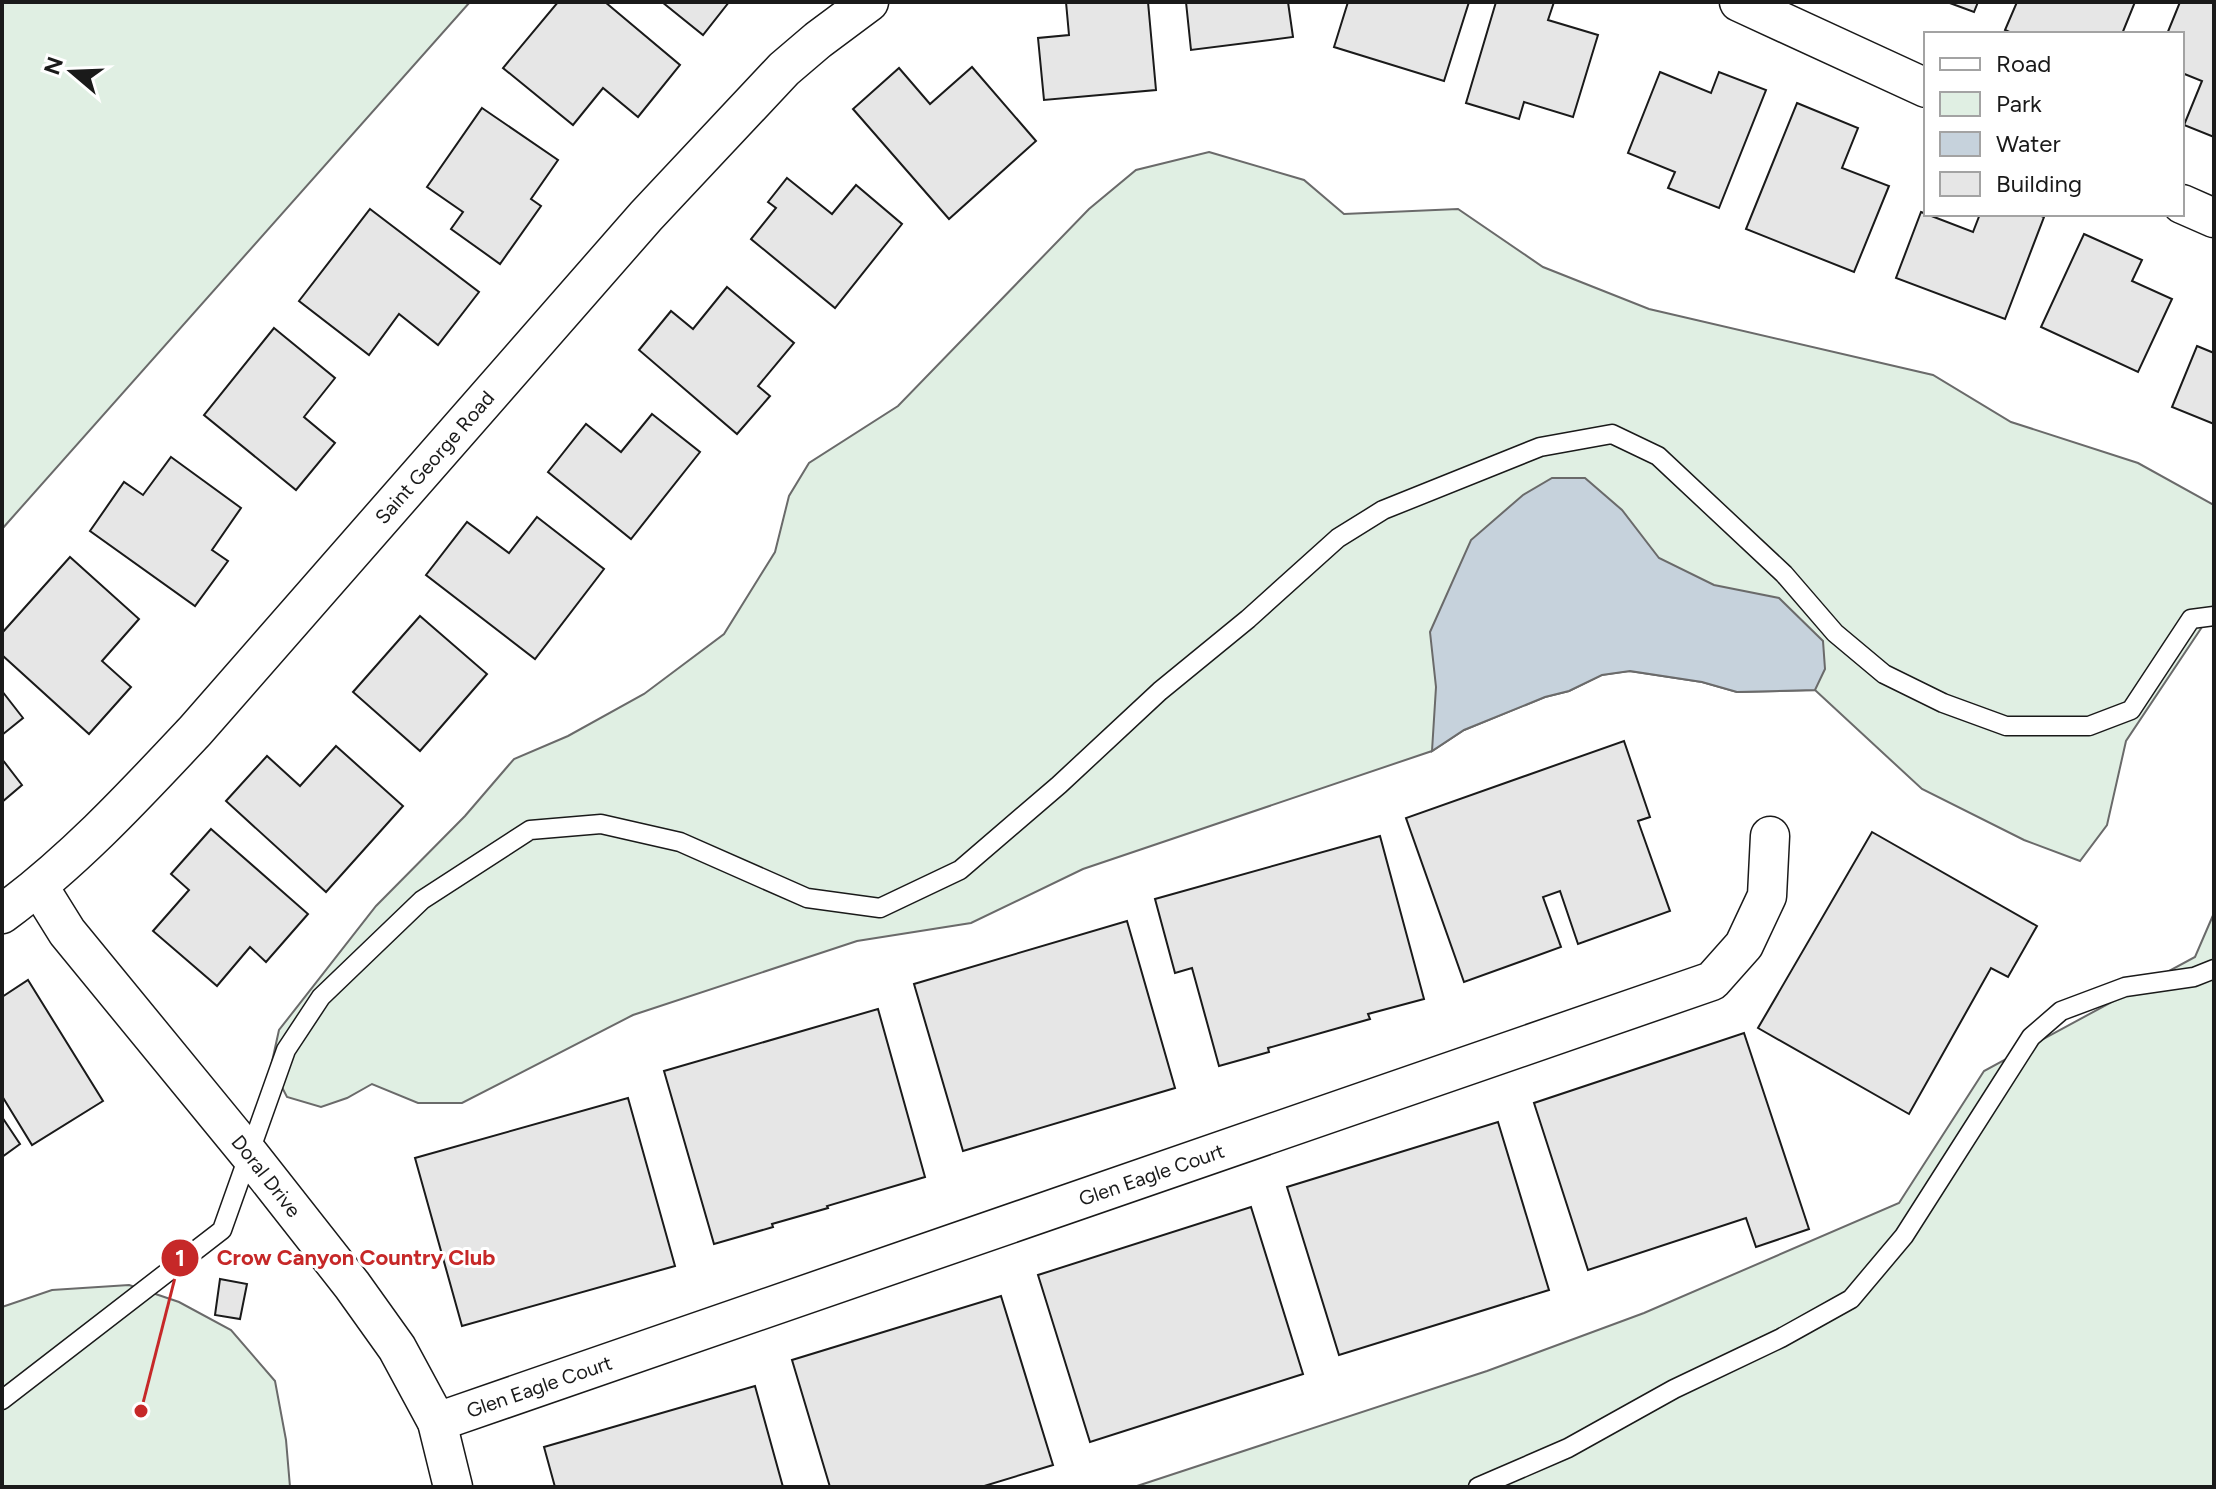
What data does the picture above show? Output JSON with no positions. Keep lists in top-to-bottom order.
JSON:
{
  "streets": {
    "street": ["Saint George Road", "Glen Eagle Court", "Doral Drive"]
  },
  "crossings": [
    ["Saint George Road", "Doral Drive"],
    ["Glen Eagle Court", "Doral Drive"]
  ],
  "places": ["Crow Canyon Country Club"],
  "legend": [
    "Road",
    "Park",
    "Water",
    "Building"
  ],
  "north": "left"
}
